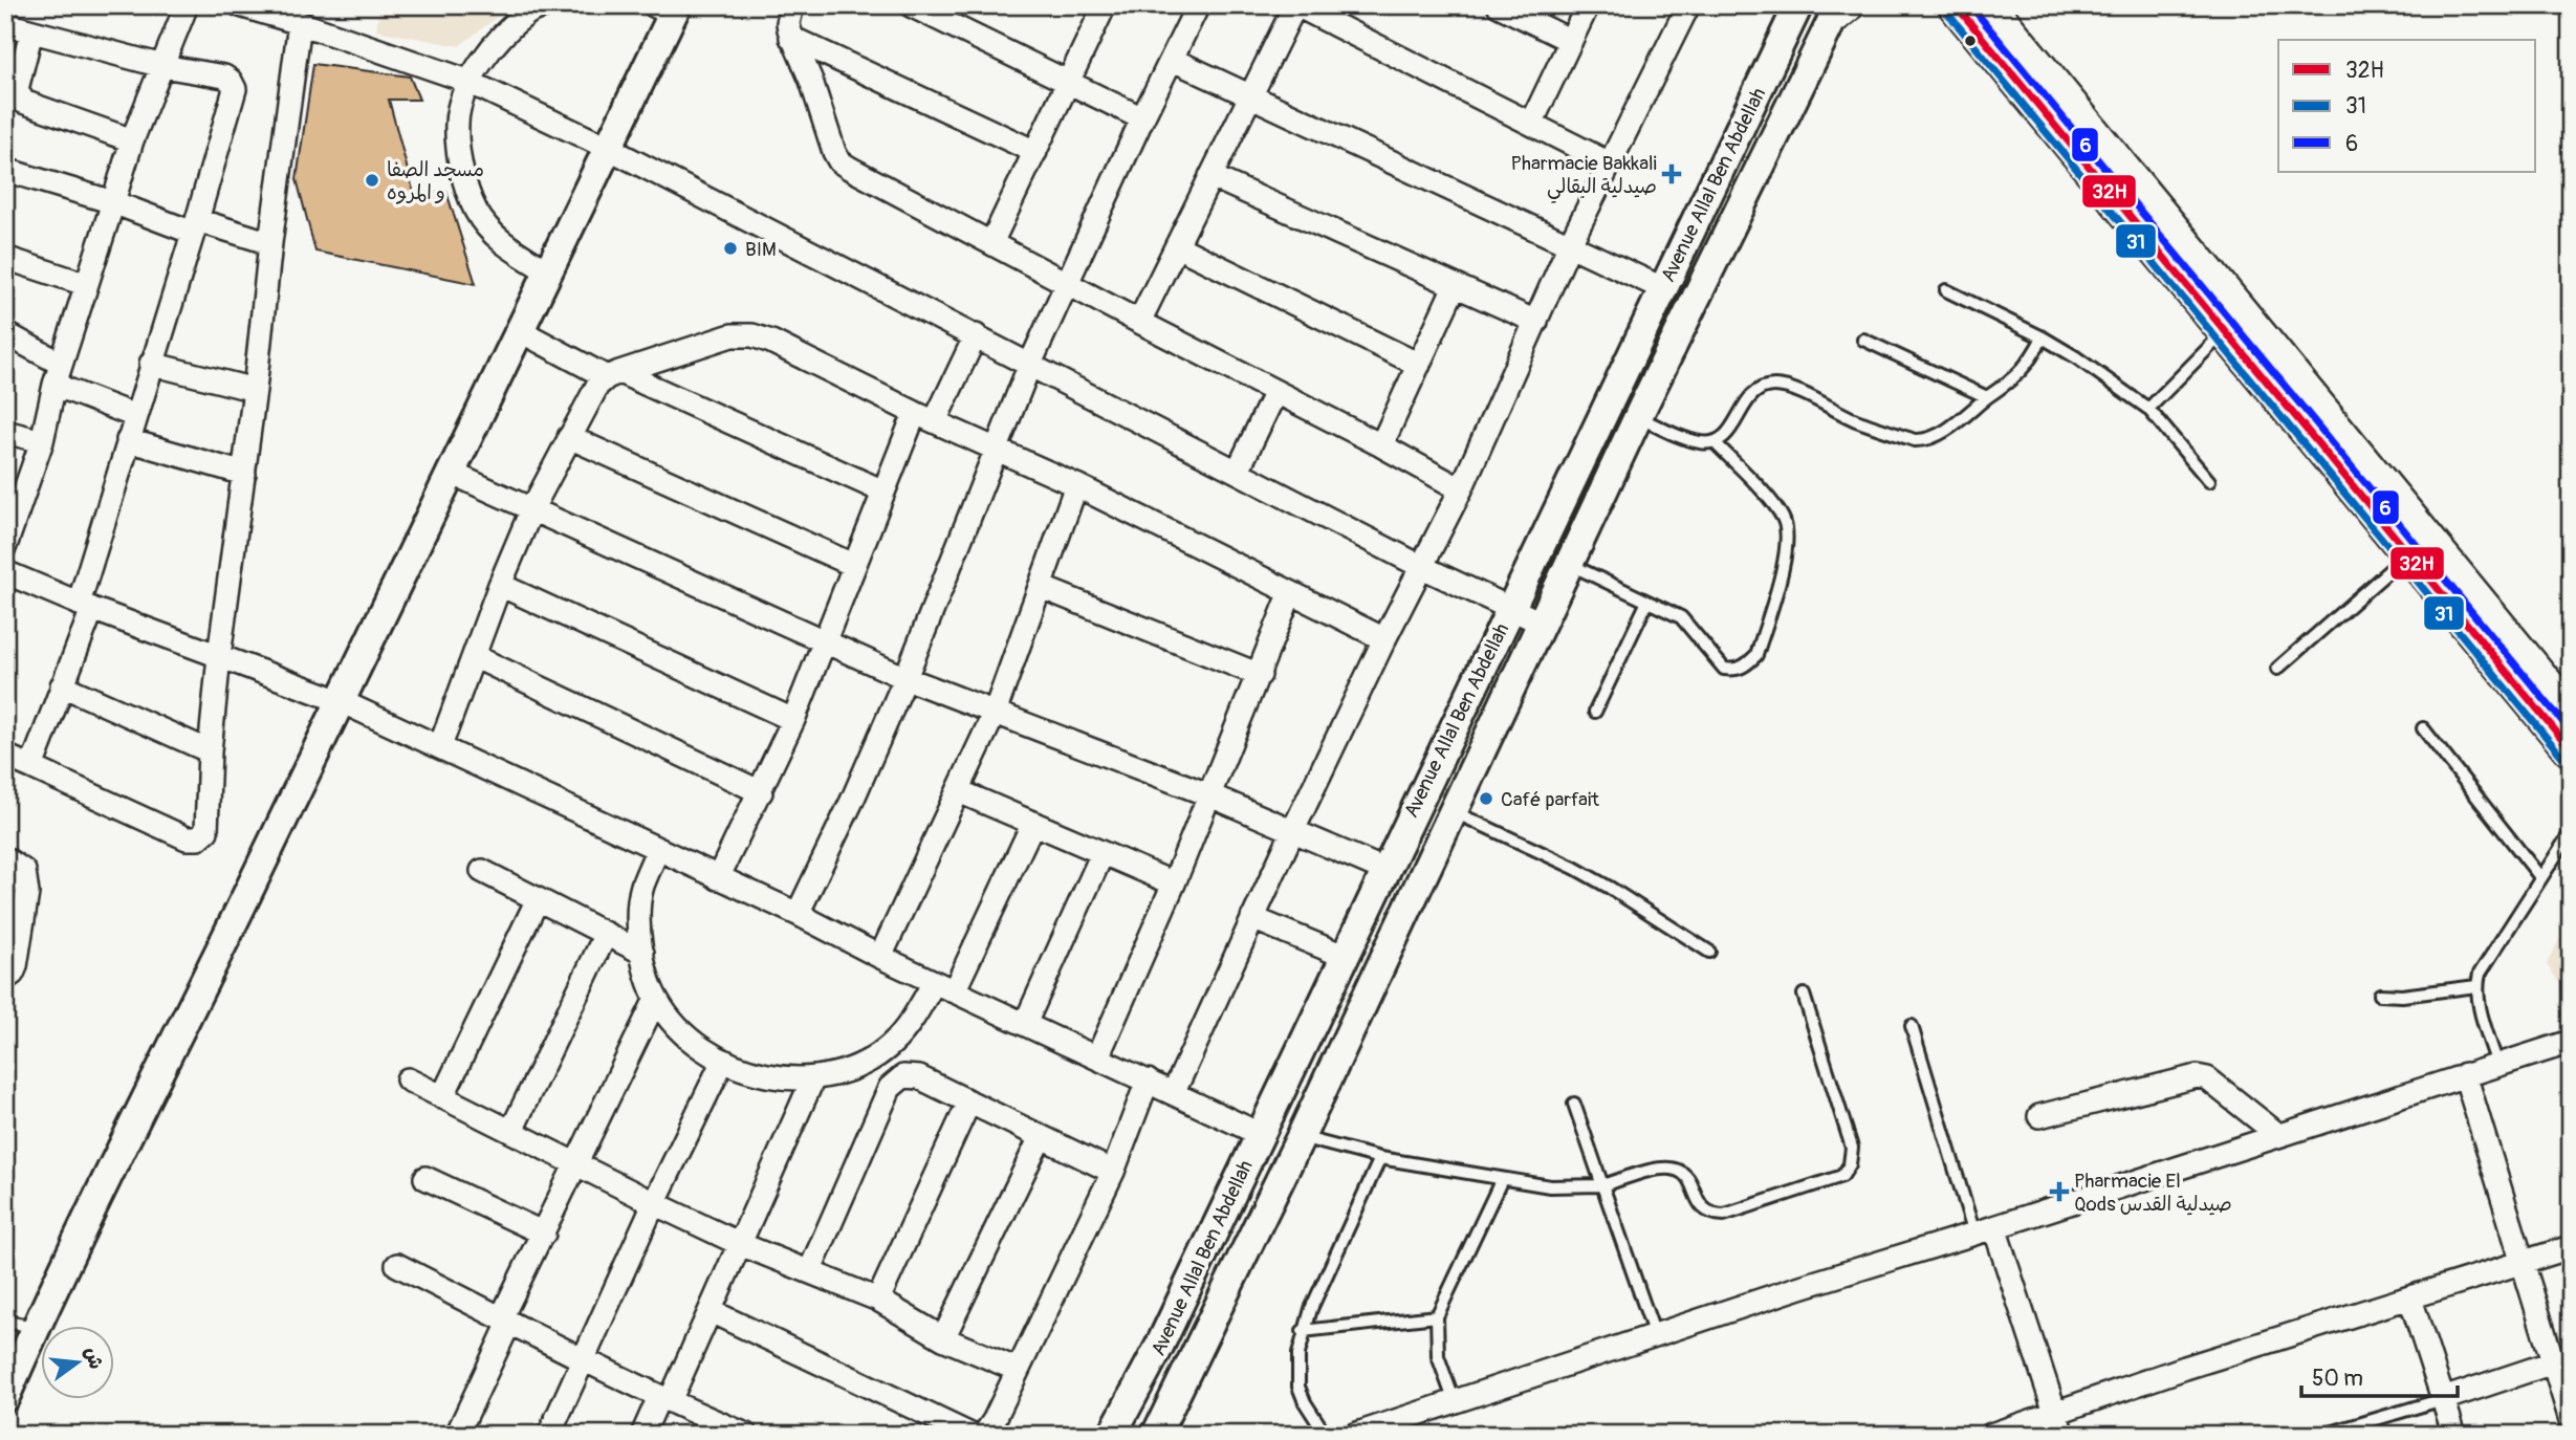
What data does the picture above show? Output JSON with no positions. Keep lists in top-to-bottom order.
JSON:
{
  "streets": {
    "street": ["Avenue Allal Ben Abdellah"]
  },
  "places": {
    "health": ["Pharmacie Bakkali صيدلية البقالي", "Pharmacie El Qods صيدلية القدس"],
    "other": ["مسجد الصفا و المروه", "BIM", "Café parfait"]
  },
  "lines": ["transit line 32H", "transit line 6", "transit line 31"],
  "legend": ["32H", "31", "6"],
  "scale_bar": "50 m",
  "north": "right"
}
